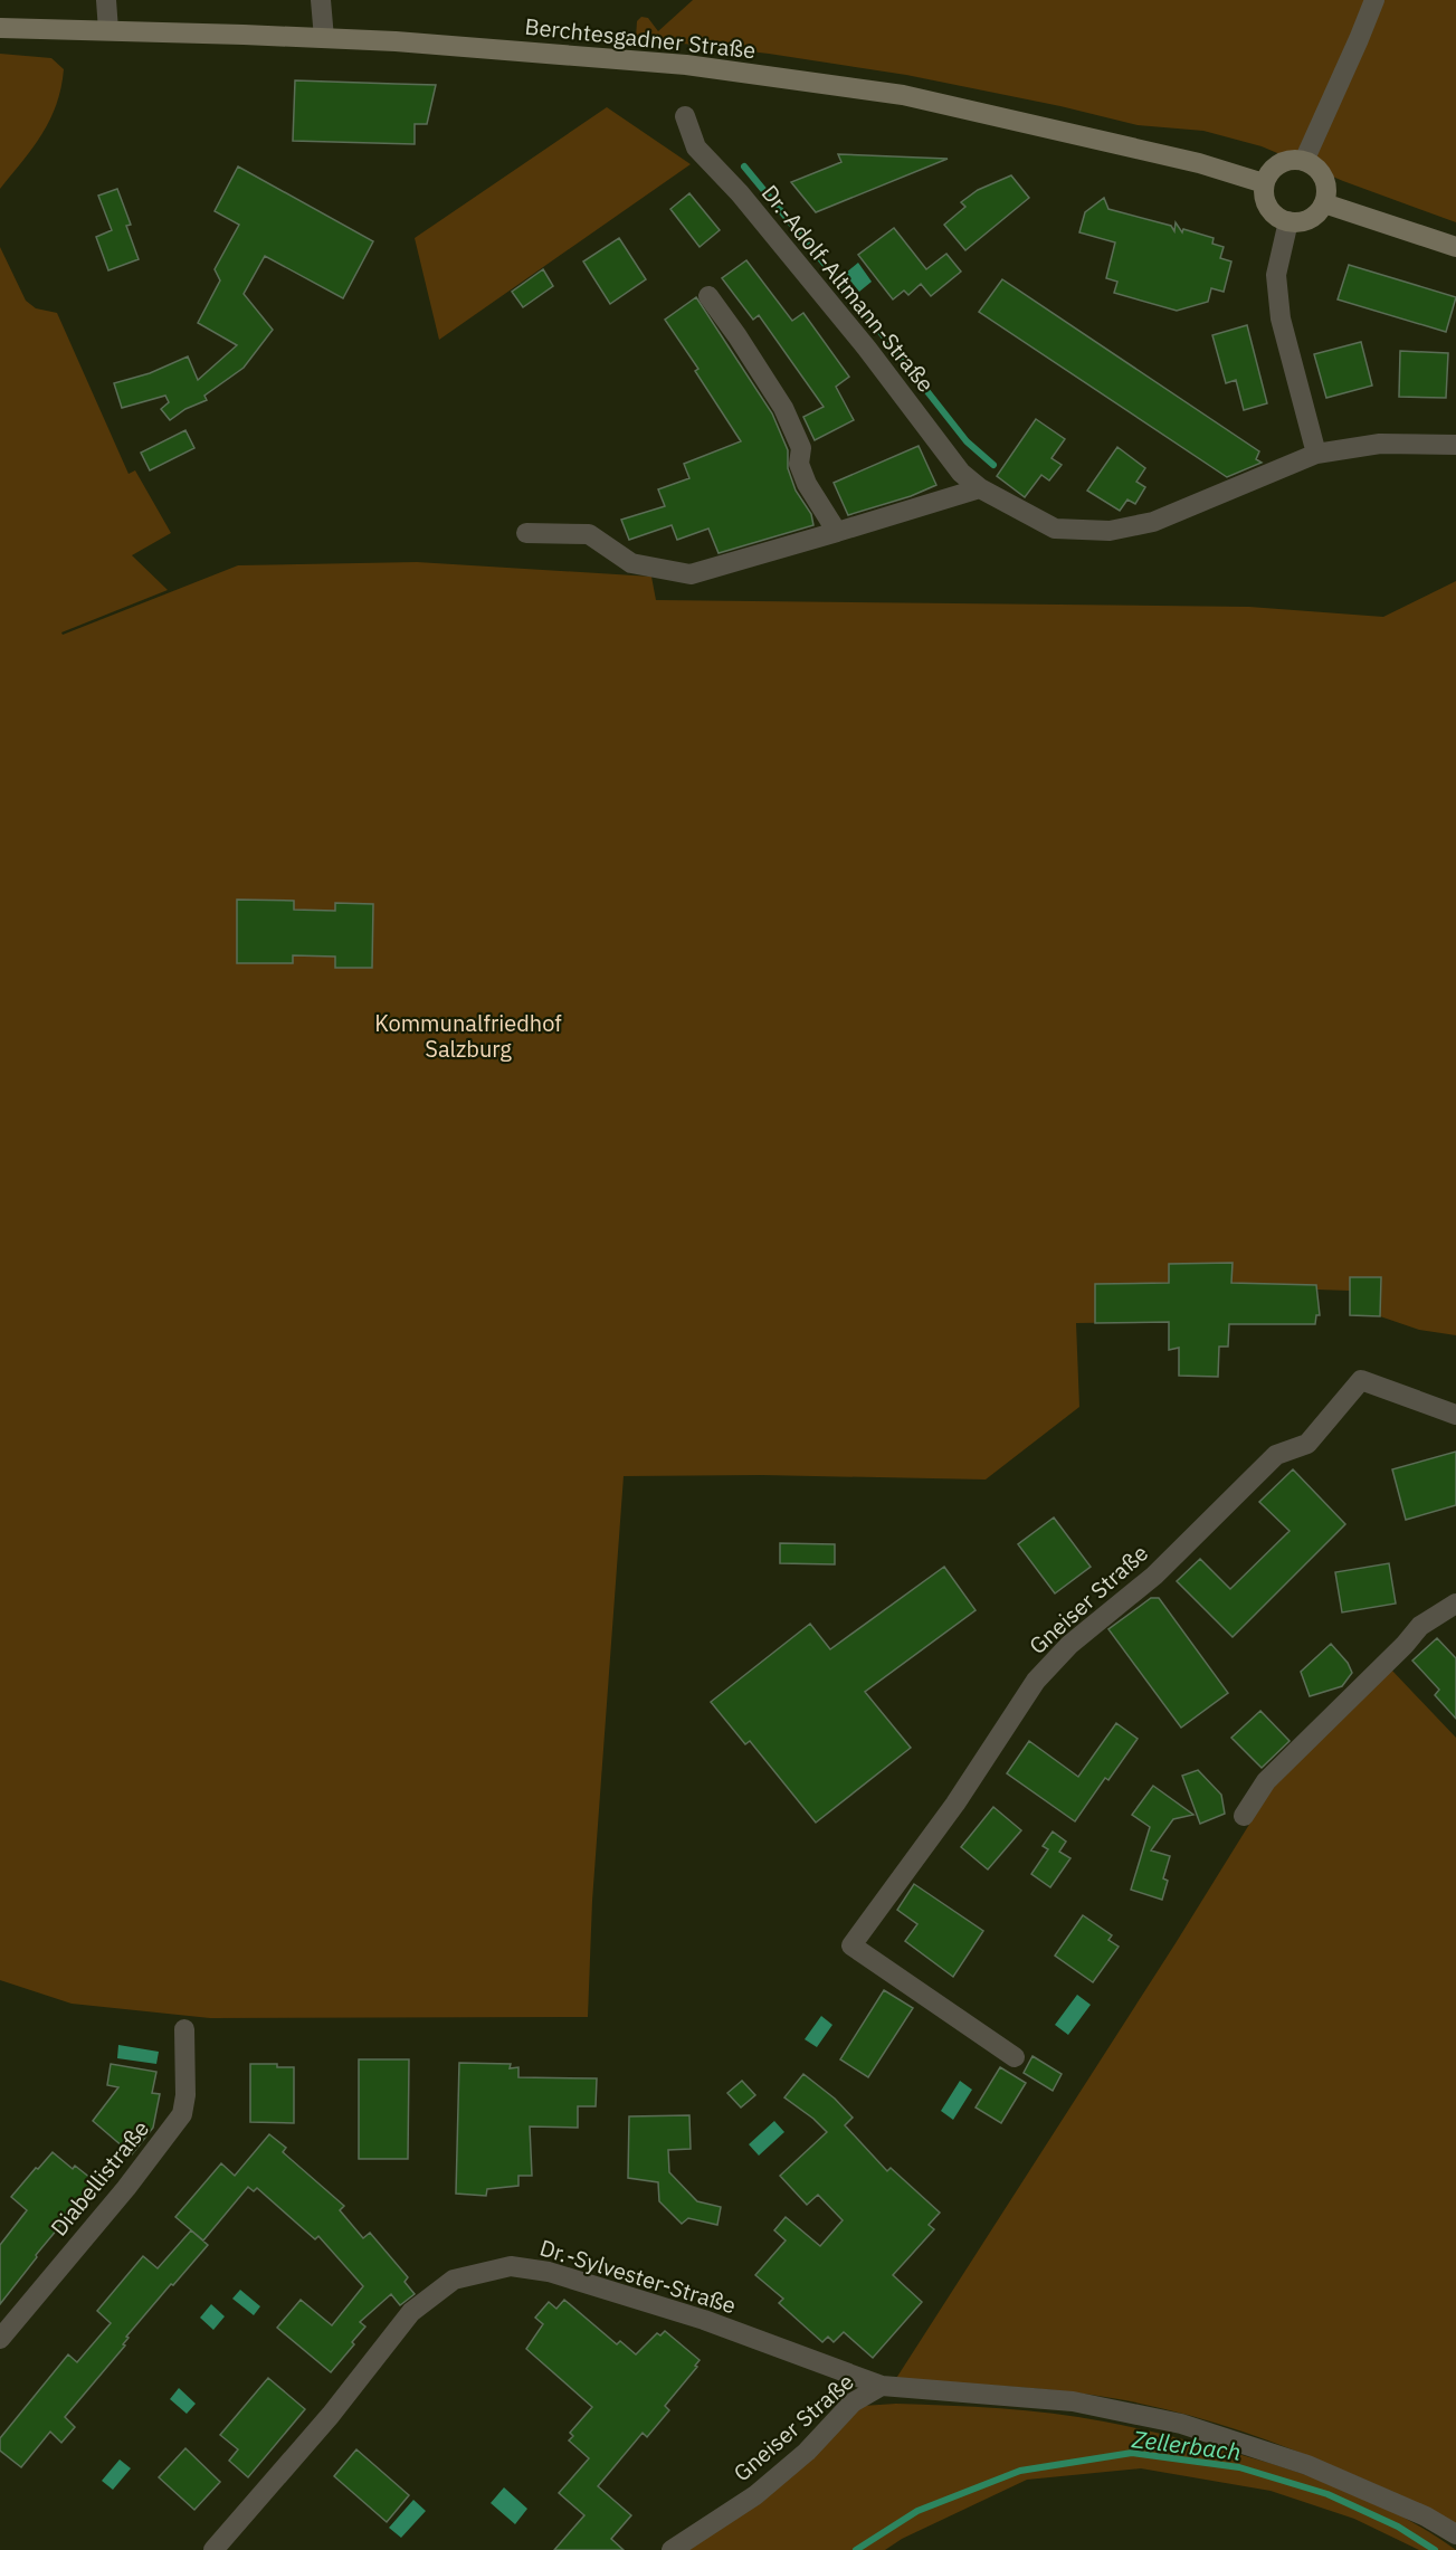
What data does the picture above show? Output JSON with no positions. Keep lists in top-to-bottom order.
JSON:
{
  "streets": {
    "main road": ["Berchtesgadner Straße"],
    "street": [
      "Dr.-Adolf-Altmann-Straße",
      "Gneiser Straße",
      "Diabellistraße",
      "Dr.-Sylvester-Straße"
    ]
  },
  "crossings": [
    ["Gneiser Straße", "Dr.-Sylvester-Straße"]
  ],
  "water": ["Zellerbach"],
  "parks": ["Kommunalfriedhof Salzburg"]
}
